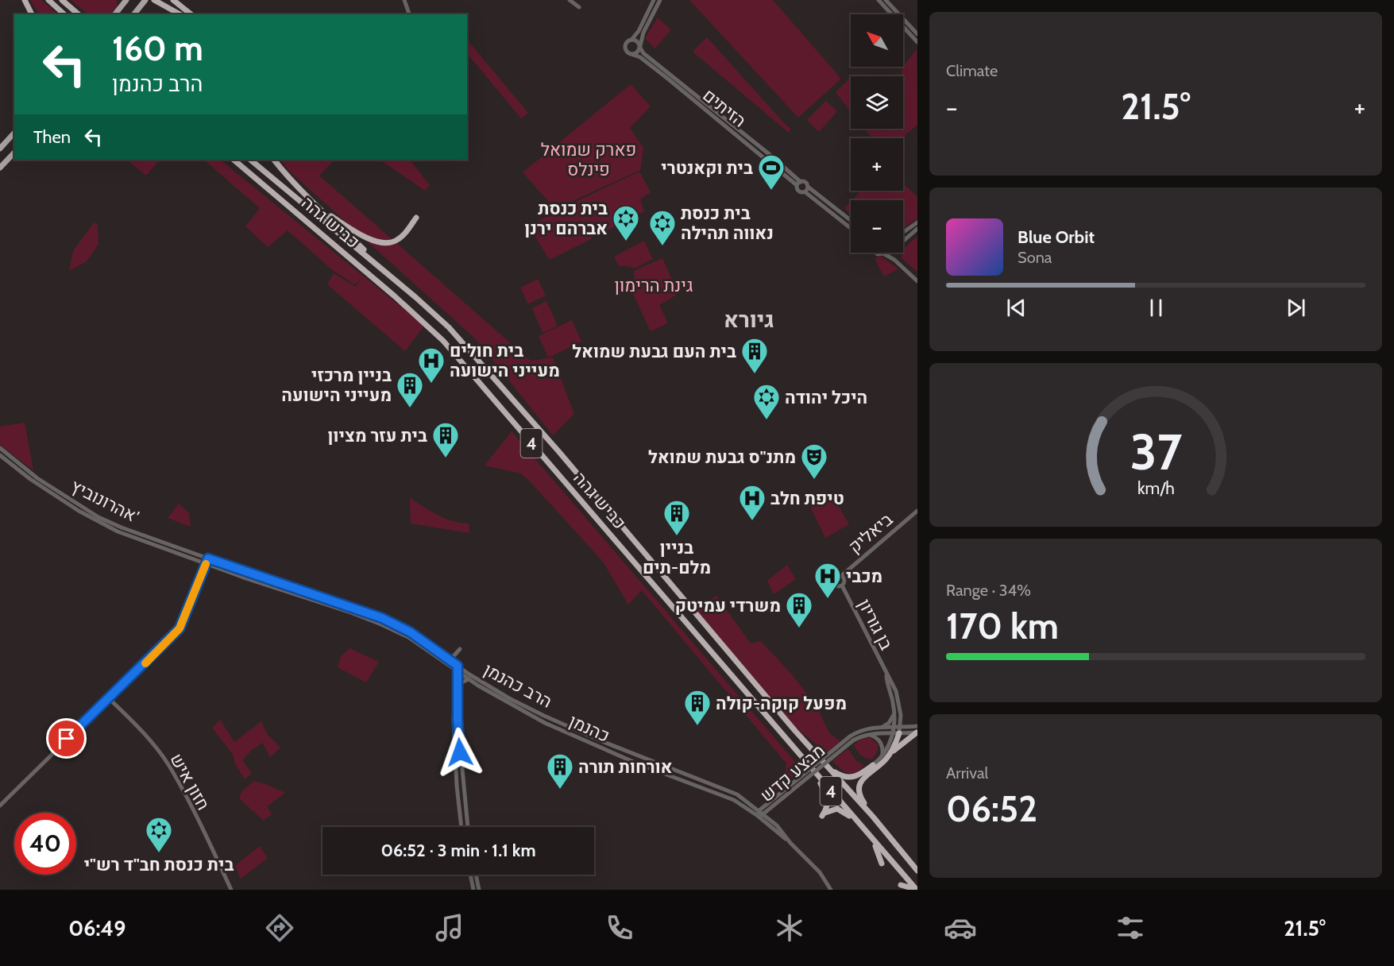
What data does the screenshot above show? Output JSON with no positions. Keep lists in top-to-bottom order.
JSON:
{
  "streets": {
    "highway": ["כביש גהה", "4"],
    "street": [
      "הזיתים",
      "אהרונוביץ'",
      "ביאליק",
      "בן גוריון",
      "הרב כהנמן",
      "כהנמן",
      "מבצע קדש",
      "חזון איש"
    ]
  },
  "crossings": [
    ["אהרונוביץ'", "הרב כהנמן"],
    ["אהרונוביץ'", "כהנמן"],
    ["ביאליק", "בן גוריון"],
    ["בן גוריון", "מבצע קדש"],
    ["הרב כהנמן", "כהנמן"],
    ["הרב כהנמן", "מבצע קדש"],
    ["כהנמן", "מבצע קדש"]
  ],
  "districts": ["גיורא"],
  "parks": ["פארק שמואל פינלס", "גינת הרימון"],
  "places": {
    "sports": ["בית וקאנטרי"],
    "synagogue": [
      "בית כנסת אברהם ירנן",
      "בית כנסת נאווה תהילה",
      "היכל יהודה",
      "בית כנסת חב\"ד רש\"י"
    ],
    "building": [
      "בית העם גבעת שמואל",
      "בניין מרכזי מעייני הישועה",
      "בית עזר מציון",
      "בניין מלם-תים",
      "משרדי עמיטק",
      "מפעל קוקה-קולה",
      "אורחות תורה"
    ],
    "hospital": ["בית חולים מעייני הישועה", "טיפת חלב", "מכבי"],
    "theatre": ["מתנ\"ס גבעת שמואל"]
  },
  "north": "top left",
  "page": {
    "tile": [
      "Climate",
      ["Range · 34%", "170 km"],
      ["Arrival", "06:52"]
    ],
    "map_buttons": ["+", "−"],
    "turn": ["160 m", "הרב כהנמן"],
    "heat": ["−", "21.5°", "+"],
    "then": "Then",
    "song": ["Blue Orbit", "Sona"],
    "limit": "40",
    "trip": "06:52 · 3 min · 1.1 km",
    "tabs": ["06:49", "21.5°"],
    "gauge": ["37", "km/h"]
  }
}
